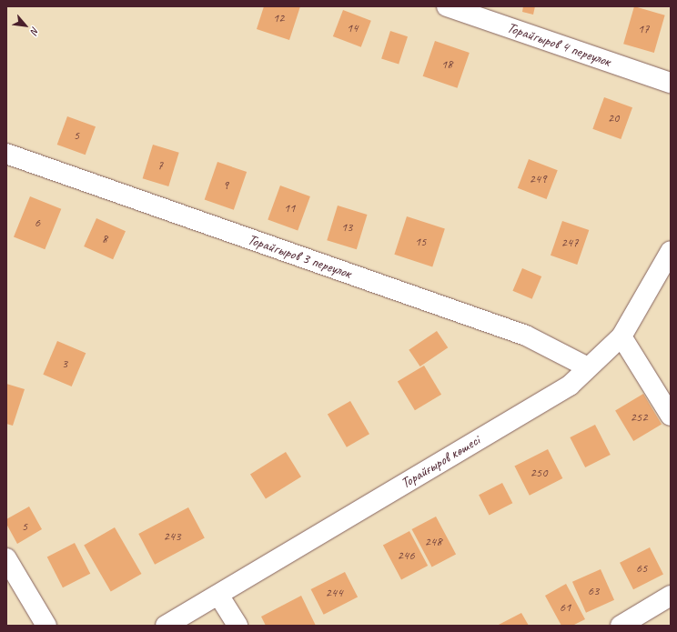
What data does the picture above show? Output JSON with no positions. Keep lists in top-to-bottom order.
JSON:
{
  "streets": {
    "street": ["Торайгыров 4 переулок", "Торайгыров 3 переулок", "Торайғыров көшесі"]
  },
  "crossings": [
    ["Торайгыров 3 переулок", "Торайғыров көшесі"]
  ],
  "house_numbers": [
    "12",
    "14",
    "17",
    "18",
    "20",
    "5",
    "7",
    "249",
    "9",
    "11",
    "6",
    "13",
    "8",
    "15",
    "247",
    "3",
    "252",
    "250",
    "5",
    "243",
    "248",
    "246",
    "65",
    "63",
    "244",
    "61"
  ],
  "north": "bottom right"
}
